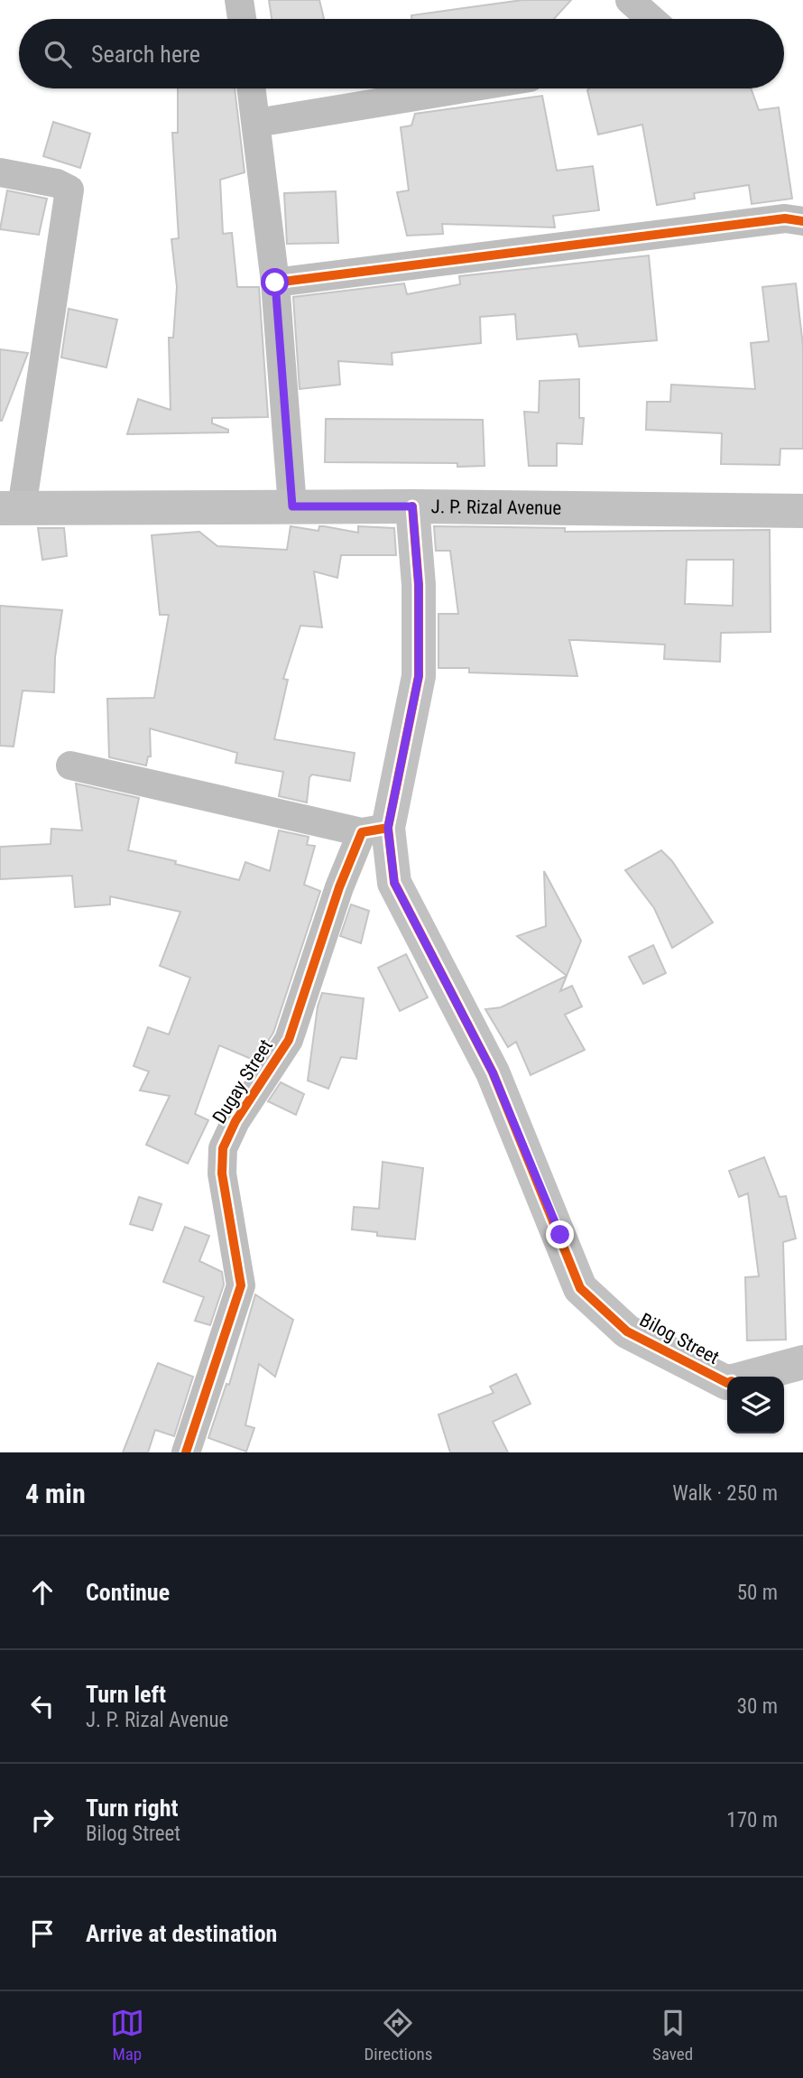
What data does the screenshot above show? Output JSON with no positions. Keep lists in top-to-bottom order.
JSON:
{
  "streets": {
    "street": ["J. P. Rizal Avenue", "Dugay Street", "Bilog Street"]
  },
  "crossings": [
    ["J. P. Rizal Avenue", "Bilog Street"],
    ["Dugay Street", "Bilog Street"]
  ],
  "page": {
    "search": "Search here",
    "heading": ["4 min", "Walk · 250 m"],
    "list": [
      ["Continue", "50 m"],
      ["Turn left", "J. P. Rizal Avenue", "30 m"],
      ["Turn right", "Bilog Street", "170 m"],
      "Arrive at destination"
    ],
    "nav": ["Map", "Directions", "Saved"]
  }
}
